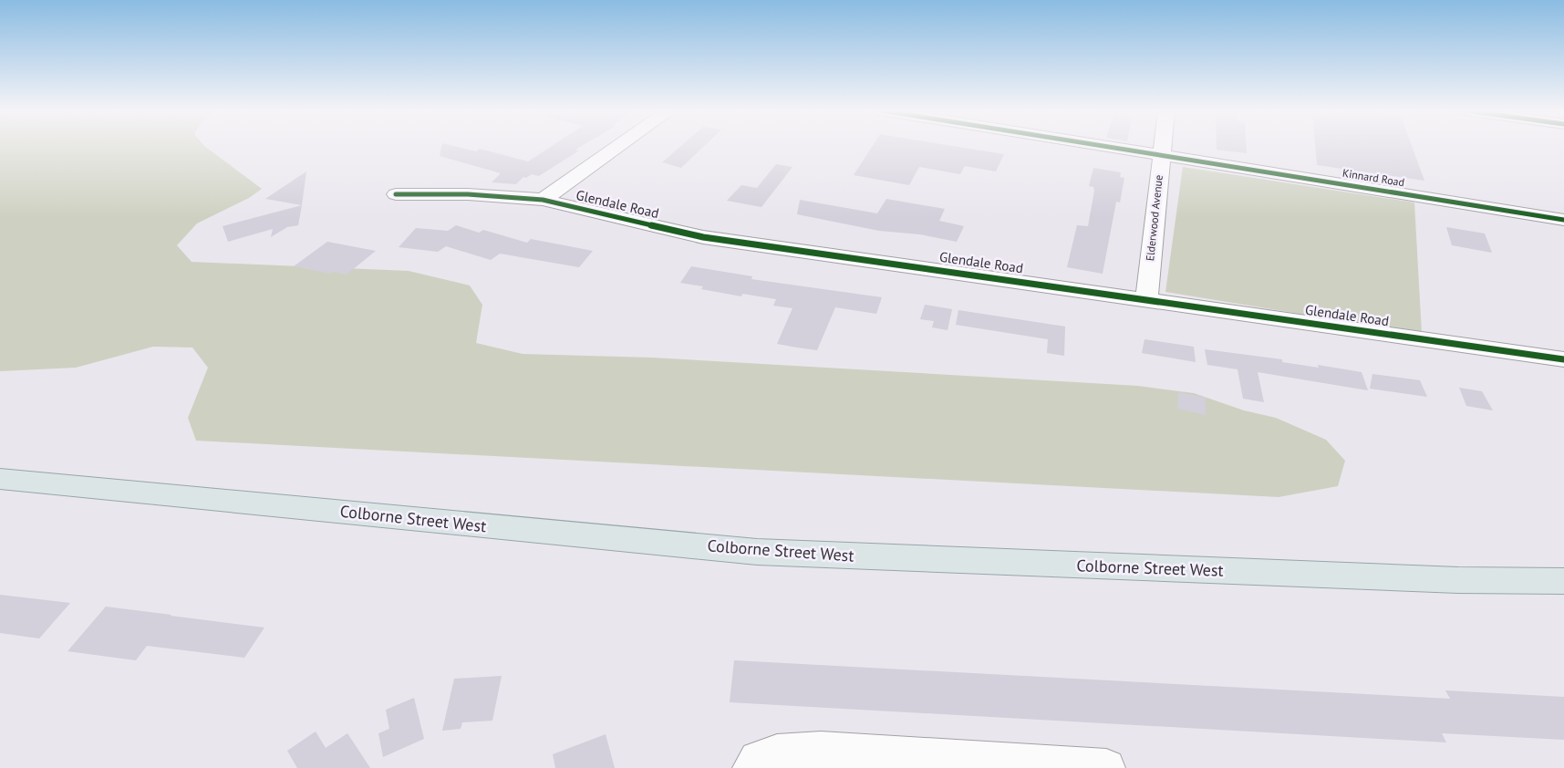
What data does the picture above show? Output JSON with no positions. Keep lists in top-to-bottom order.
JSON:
{
  "streets": {
    "main road": ["Colborne Street West"],
    "street": ["Kinnard Road", "Glendale Road", "Elderwood Avenue"]
  },
  "crossings": [
    ["Kinnard Road", "Elderwood Avenue"],
    ["Glendale Road", "Elderwood Avenue"]
  ]
}
